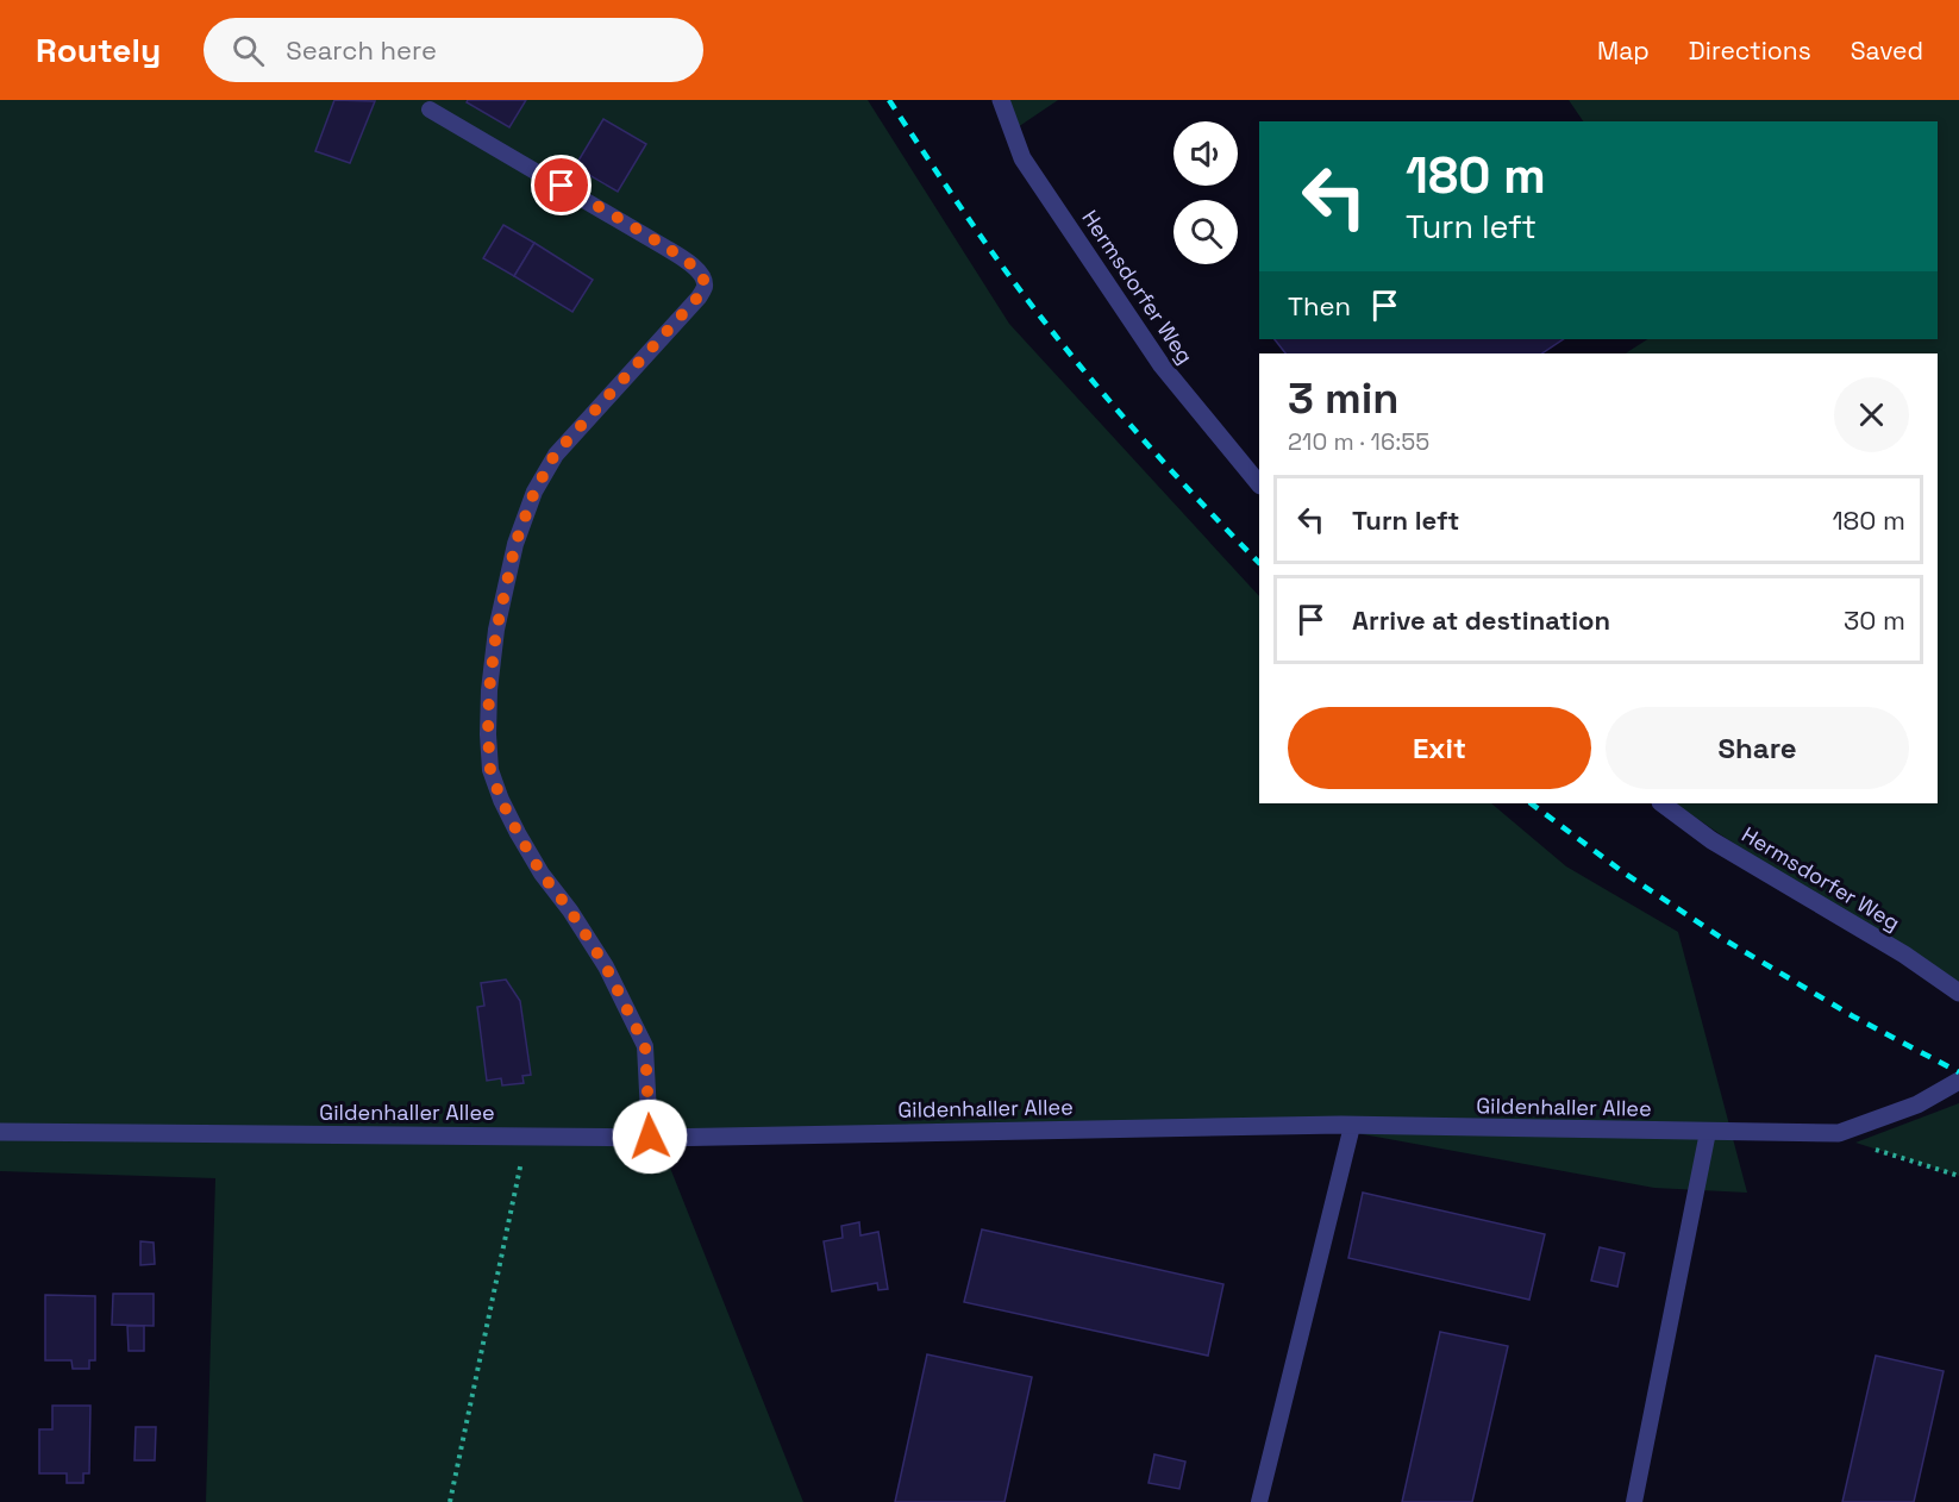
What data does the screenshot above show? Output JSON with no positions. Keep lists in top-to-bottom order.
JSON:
{
  "streets": {
    "street": ["Hermsdorfer Weg", "Gildenhaller Allee"]
  },
  "page": {
    "header": "Routely",
    "search": "Search here",
    "nav": ["Map", "Directions", "Saved"],
    "turn": ["180 m", "Turn left"],
    "then": "Then",
    "heading": ["3 min", "210 m · 16:55"],
    "list": [
      {
        "name": "Turn left",
        "value": "180 m"
      },
      {
        "name": "Arrive at destination",
        "value": "30 m"
      }
    ],
    "buttons": ["Exit", "Share"]
  }
}
